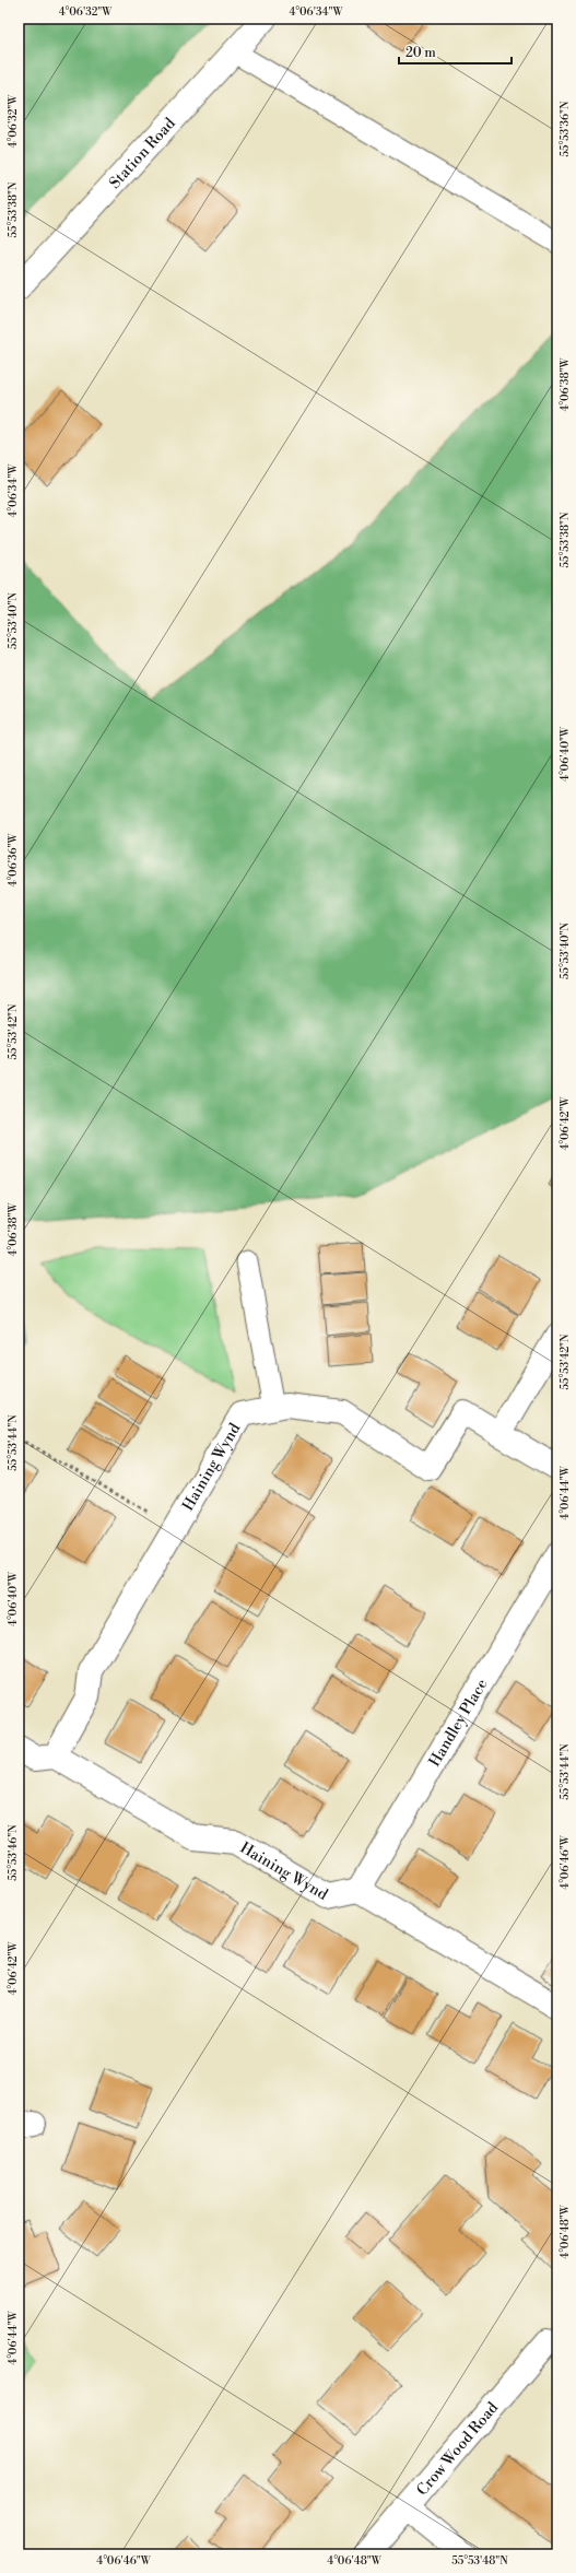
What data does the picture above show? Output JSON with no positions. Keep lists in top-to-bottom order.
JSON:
{
  "streets": {
    "street": [
      "Station Road",
      "Haining Wynd",
      "Handley Place",
      "Crow Wood Road"
    ]
  },
  "crossings": [
    ["Haining Wynd", "Handley Place"]
  ],
  "scale_bar": "20 m",
  "coordinates": [
    "4°06'32\"W",
    "4°06'34\"W",
    "55°53'36\"N",
    "55°53'38\"N",
    "4°06'38\"W",
    "55°53'40\"N",
    "4°06'40\"W",
    "4°06'36\"W",
    "55°53'42\"N",
    "4°06'42\"W",
    "55°53'44\"N",
    "4°06'44\"W",
    "55°53'46\"N",
    "4°06'46\"W",
    "4°06'48\"W",
    "55°53'48\"N"
  ]
}
